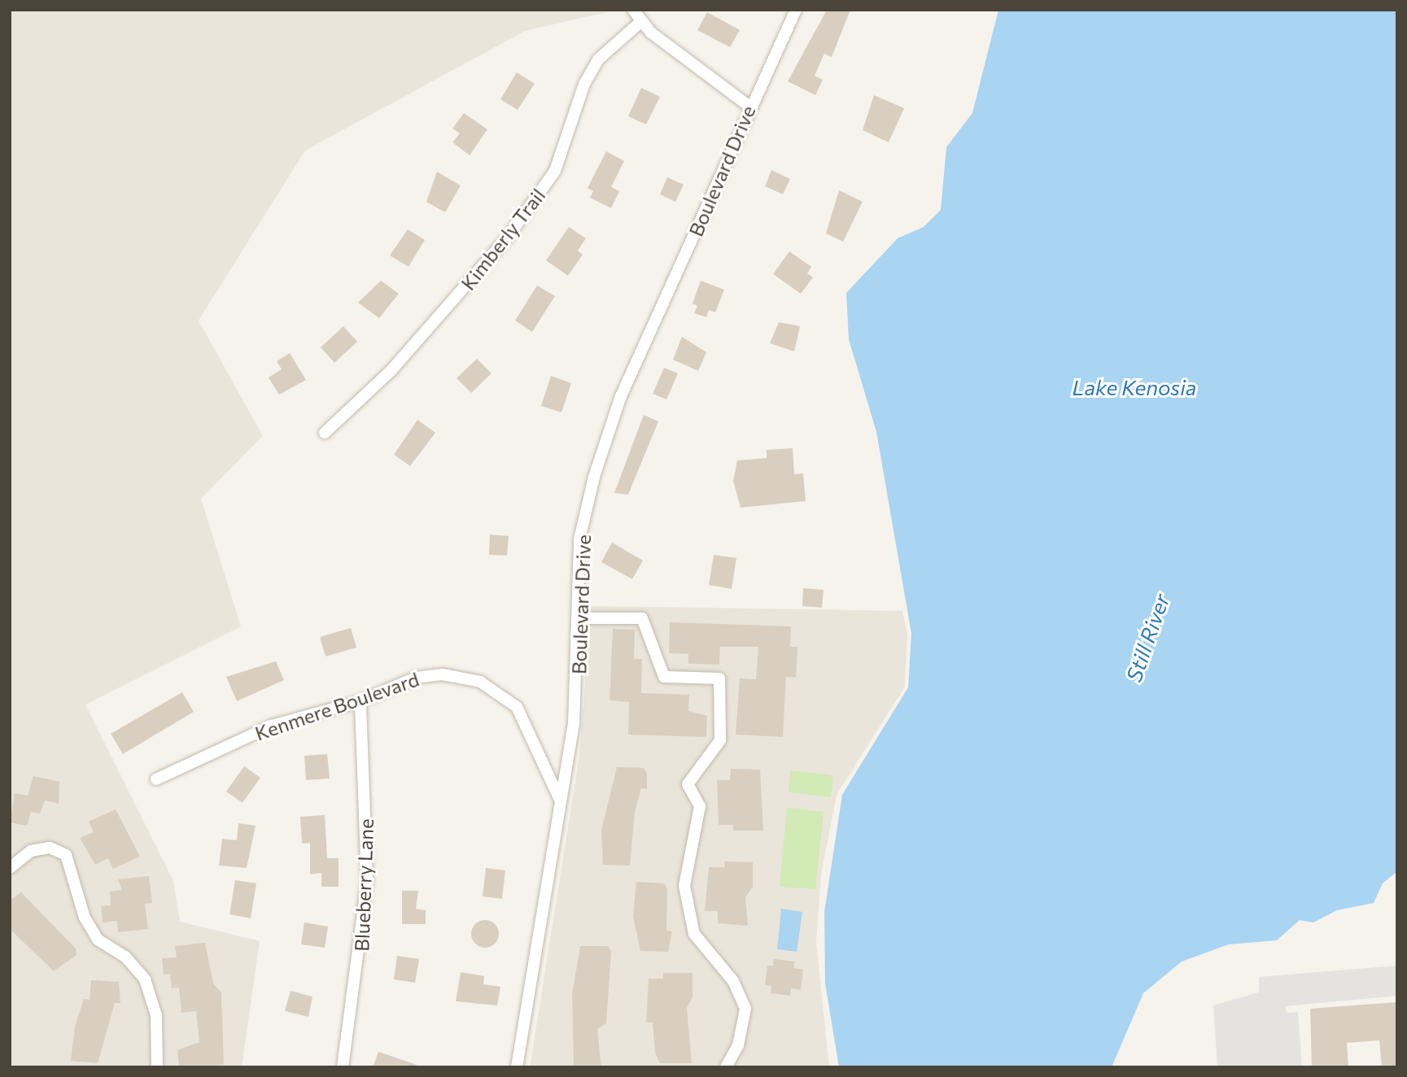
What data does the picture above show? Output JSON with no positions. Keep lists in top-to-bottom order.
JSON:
{
  "streets": {
    "street": [
      "Boulevard Drive",
      "Kimberly Trail",
      "Kenmere Boulevard",
      "Blueberry Lane"
    ]
  },
  "crossings": [
    ["Boulevard Drive", "Kenmere Boulevard"],
    ["Kenmere Boulevard", "Blueberry Lane"]
  ],
  "water": ["Lake Kenosia", "Still River"]
}
